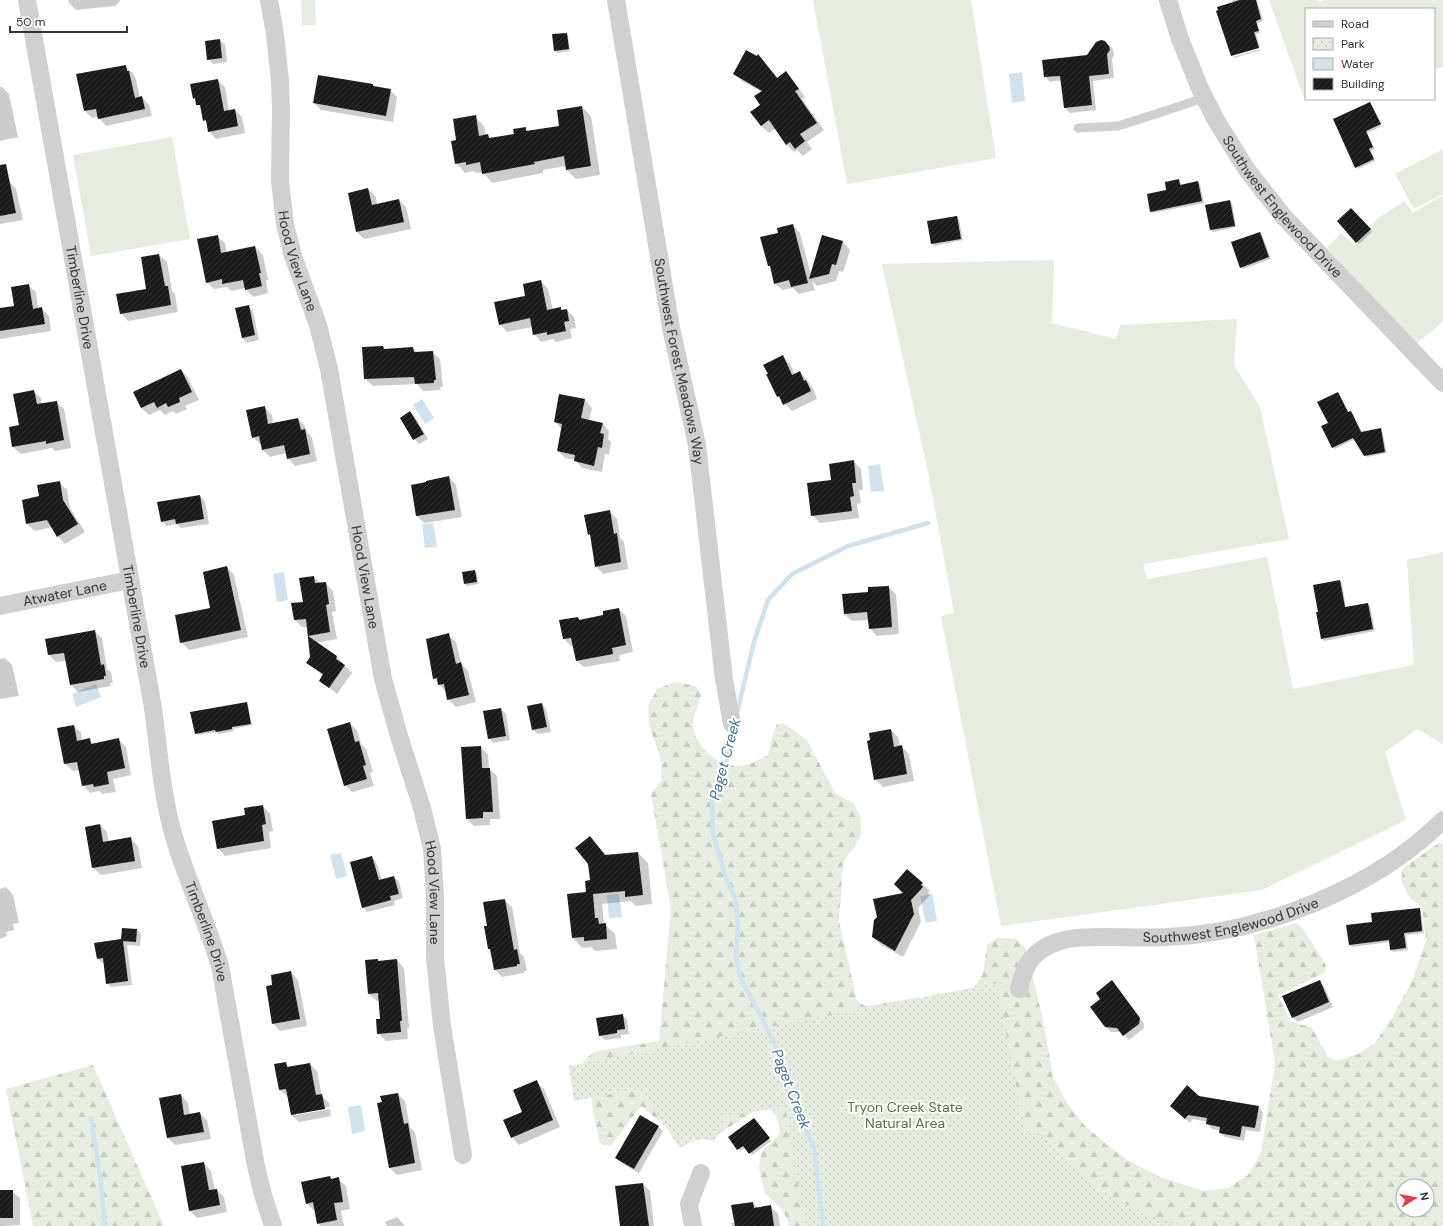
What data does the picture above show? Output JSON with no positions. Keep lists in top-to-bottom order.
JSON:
{
  "streets": {
    "street": [
      "Southwest Englewood Drive",
      "Hood View Lane",
      "Timberline Drive",
      "Southwest Forest Meadows Way",
      "Atwater Lane"
    ]
  },
  "crossings": [
    ["Timberline Drive", "Atwater Lane"]
  ],
  "water": ["Paget Creek"],
  "parks": ["Tryon Creek State Natural Area"],
  "legend": [
    "Road",
    "Park",
    "Water",
    "Building"
  ],
  "scale_bar": "50 m",
  "north": "right"
}
